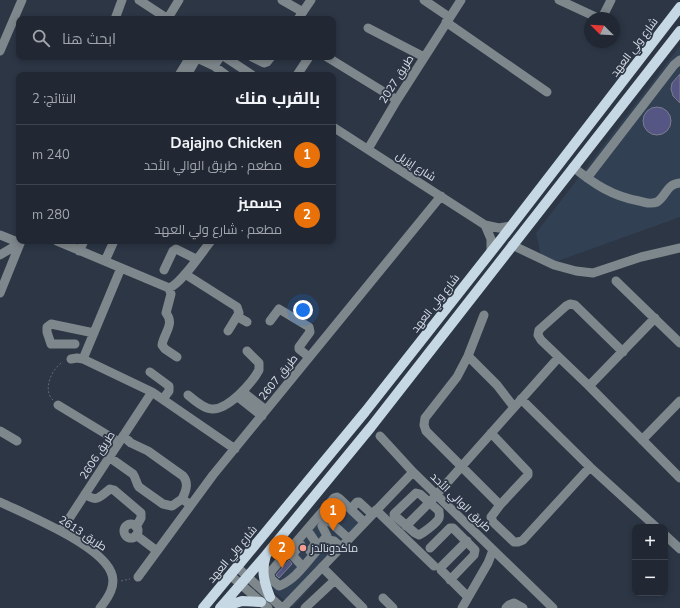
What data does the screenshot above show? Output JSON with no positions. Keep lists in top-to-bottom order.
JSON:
{
  "streets": {
    "main road": ["شارع ولي العهد"],
    "street": [
      "طريق 2027",
      "شارع إيزيل",
      "طريق 2607",
      "طريق 2606",
      "طريق الوالي الأحد",
      "طريق 2613"
    ]
  },
  "crossings": [
    ["شارع ولي العهد", "شارع إيزيل"],
    ["طريق 2027", "شارع إيزيل"],
    ["شارع إيزيل", "طريق 2607"],
    ["طريق 2606", "طريق 2613"]
  ],
  "places": ["ماكدونالدز"],
  "north": "top left",
  "page": {
    "search": "ابحث هنا",
    "heading": ["بالقرب منك", "النتائج: 2"],
    "list": [
      {
        "mark": "1",
        "name": "Dajajno Chicken",
        "note": "مطعم · طريق الوالي الأحد",
        "value": "240 m"
      },
      {
        "mark": "2",
        "name": "جسميز",
        "note": "مطعم · شارع ولي العهد",
        "value": "280 m"
      }
    ],
    "pins": ["1", "2"],
    "map_buttons": ["+", "−"]
  }
}
